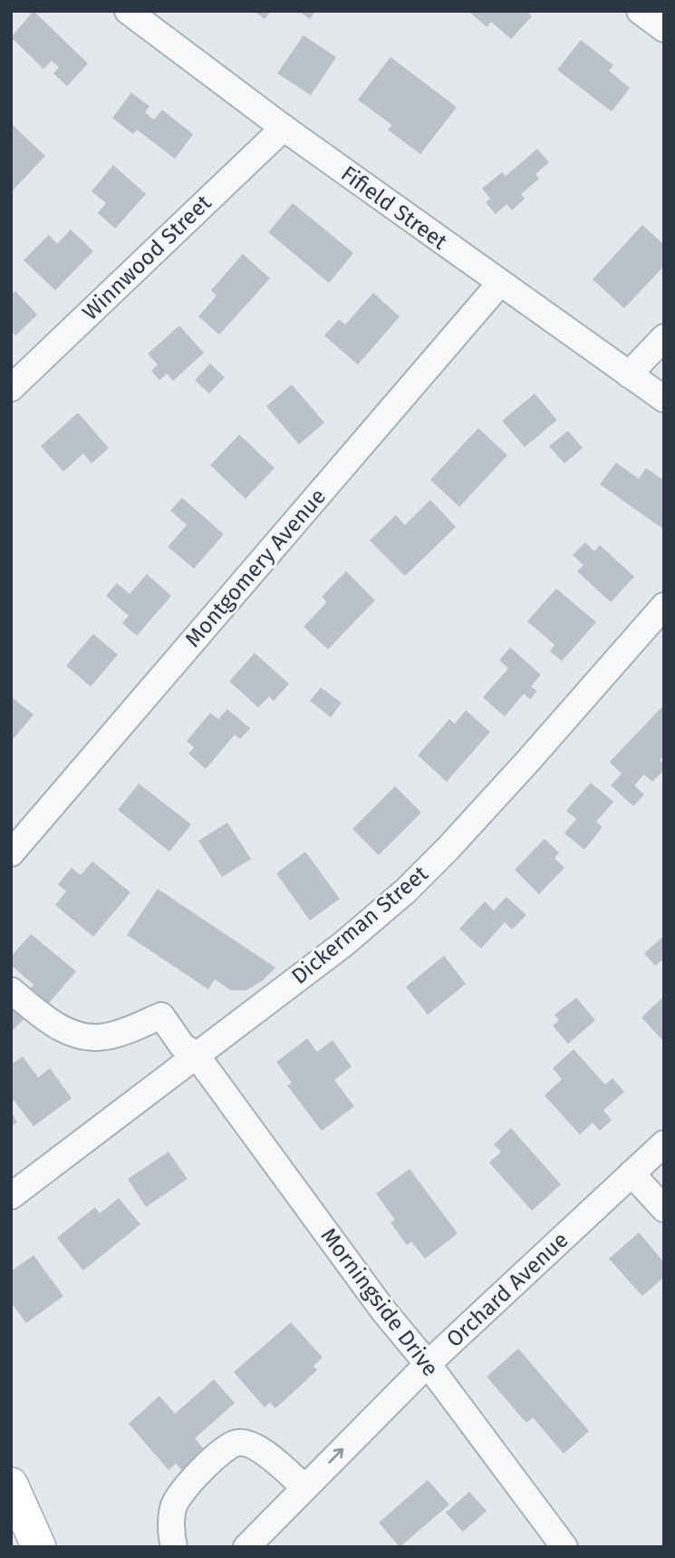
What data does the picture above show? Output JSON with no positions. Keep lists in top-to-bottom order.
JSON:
{
  "streets": {
    "street": [
      "Fifield Street",
      "Winnwood Street",
      "Montgomery Avenue",
      "Dickerman Street",
      "Orchard Avenue",
      "Morningside Drive"
    ]
  },
  "crossings": [
    ["Fifield Street", "Winnwood Street"],
    ["Fifield Street", "Montgomery Avenue"],
    ["Dickerman Street", "Morningside Drive"],
    ["Orchard Avenue", "Morningside Drive"]
  ]
}
